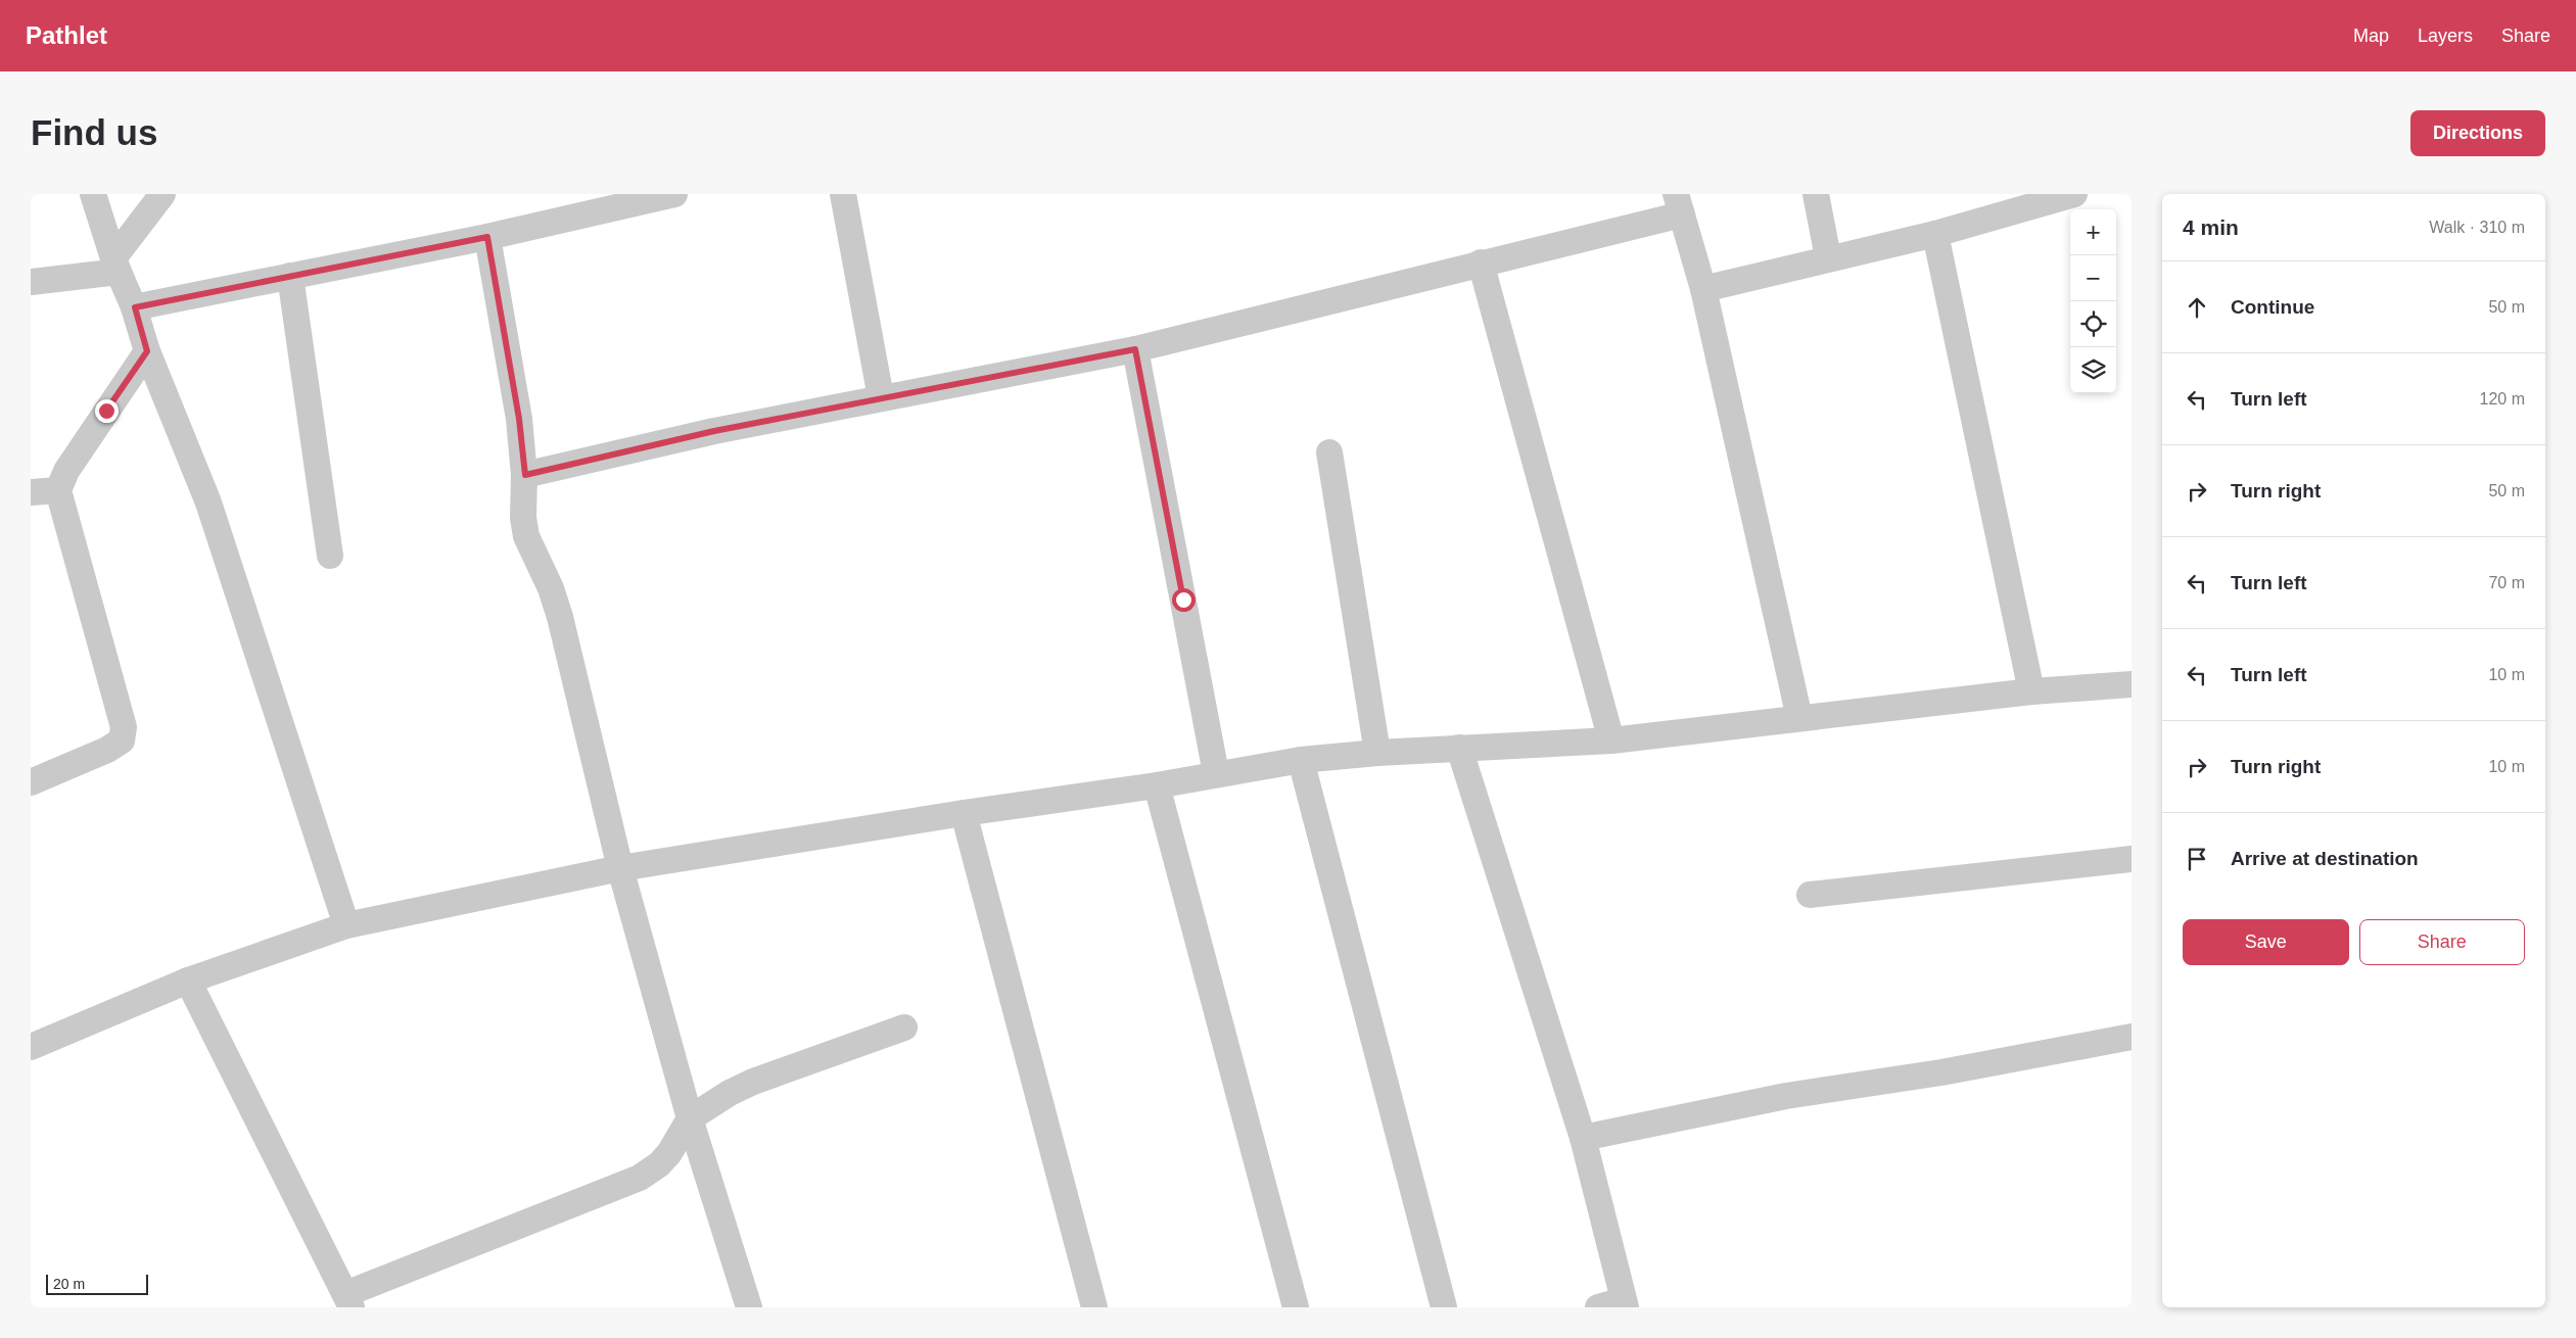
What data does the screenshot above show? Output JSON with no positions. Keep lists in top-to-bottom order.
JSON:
{
  "scale_bar": "20 m",
  "page": {
    "header": "Pathlet",
    "nav": ["Map", "Layers", "Share"],
    "buttons": [
      "Directions",
      ["Save", "Share"]
    ],
    "title": "Find us",
    "heading": ["4 min", "Walk · 310 m"],
    "map_buttons": ["+", "−"],
    "list": [
      ["Continue", "50 m"],
      ["Turn left", "120 m"],
      ["Turn right", "50 m"],
      ["Turn left", "70 m"],
      ["Turn left", "10 m"],
      ["Turn right", "10 m"],
      "Arrive at destination"
    ],
    "scale": "20 m"
  }
}
